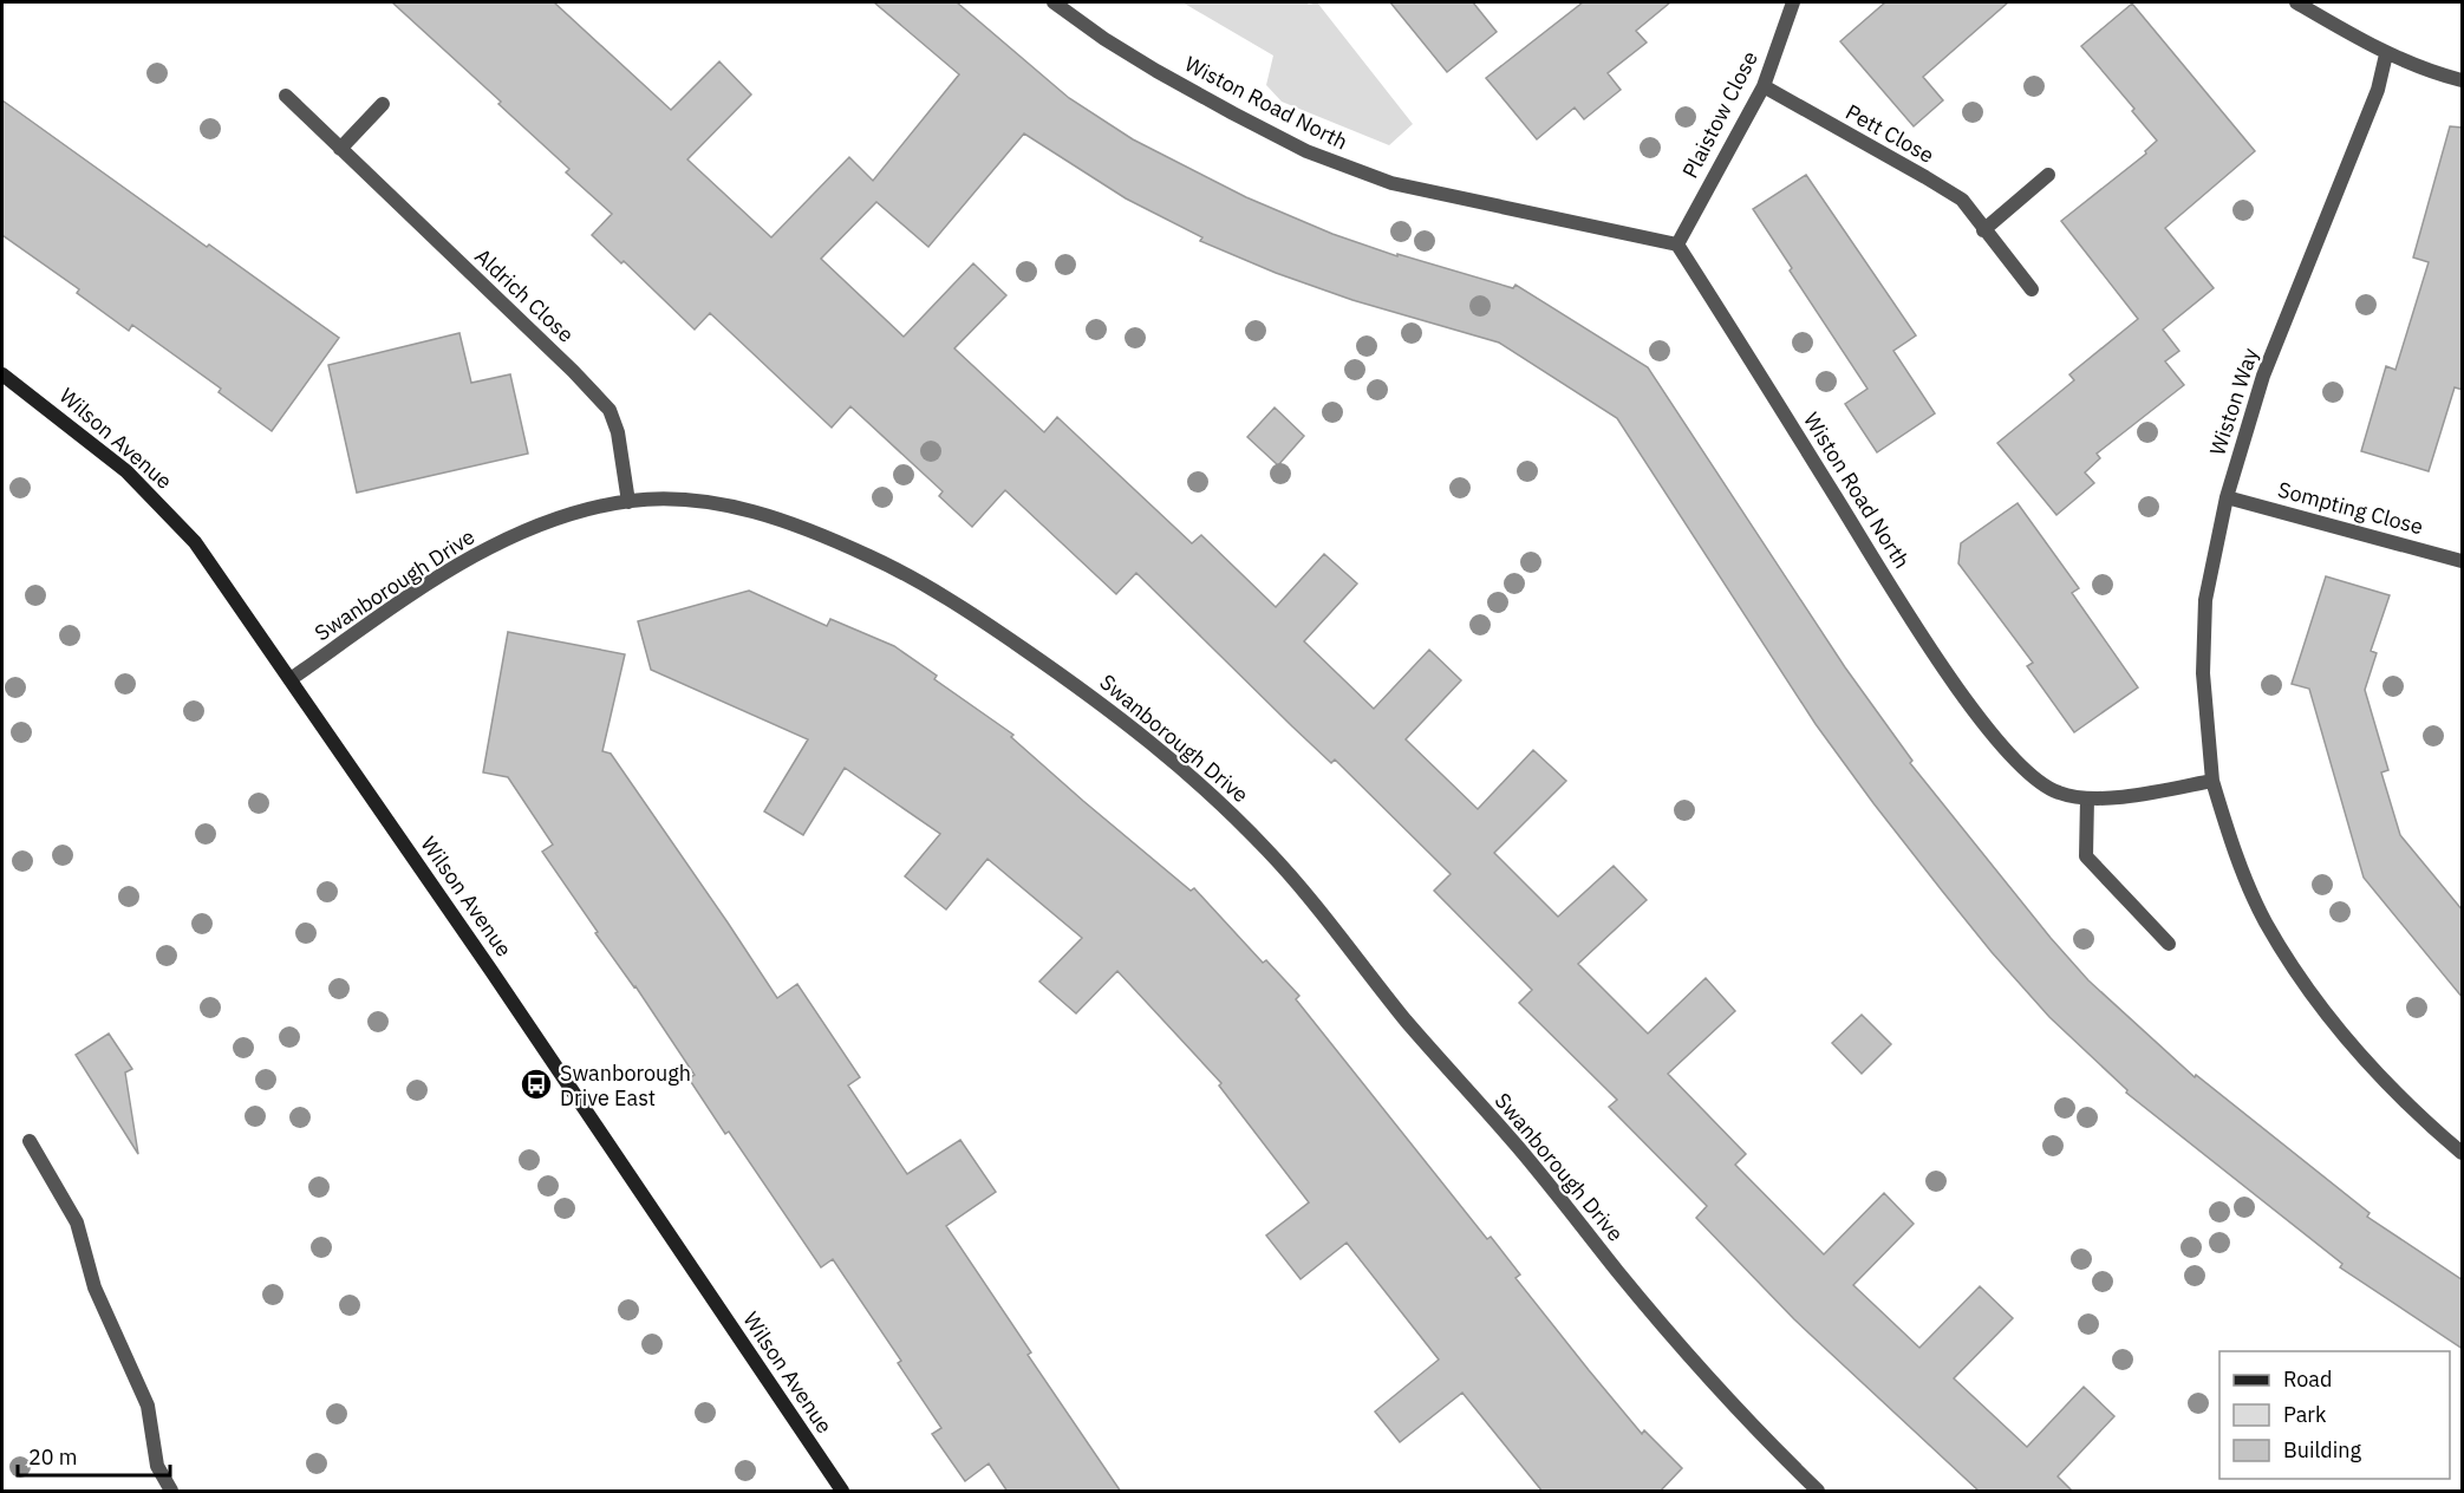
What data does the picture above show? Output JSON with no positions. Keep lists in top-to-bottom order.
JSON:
{
  "streets": {
    "street": [
      "Wiston Road North",
      "Plaistow Close",
      "Pett Close",
      "Aldrich Close",
      "Wiston Way",
      "Wilson Avenue",
      "Sompting Close",
      "Swanborough Drive"
    ]
  },
  "crossings": [
    ["Wiston Road North", "Plaistow Close"],
    ["Wiston Road North", "Wiston Way"],
    ["Plaistow Close", "Pett Close"],
    ["Aldrich Close", "Swanborough Drive"],
    ["Wiston Way", "Sompting Close"],
    ["Wilson Avenue", "Swanborough Drive"]
  ],
  "places": {
    "bus stop": ["Swanborough Drive East"]
  },
  "legend": ["Road", "Park", "Building"],
  "scale_bar": "20 m"
}
